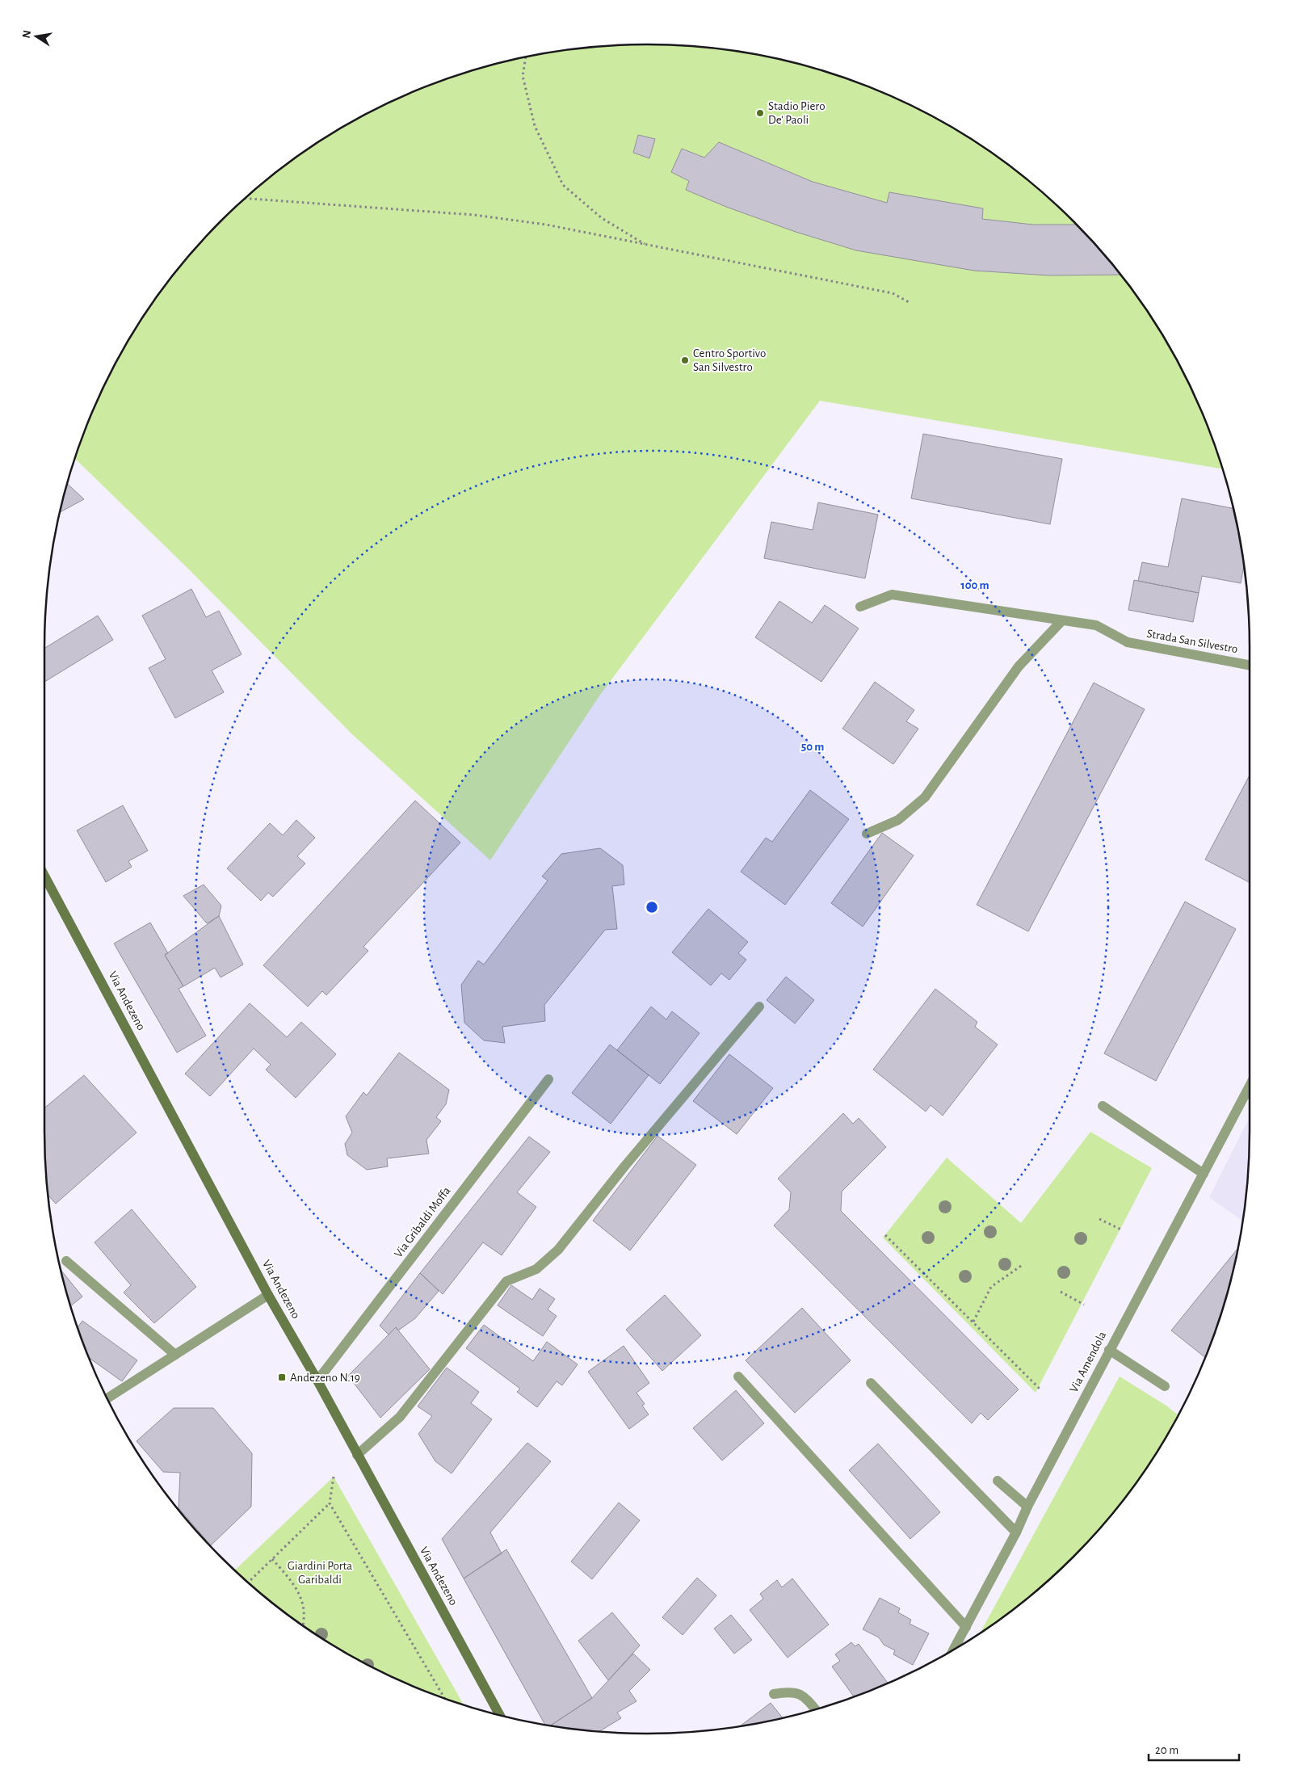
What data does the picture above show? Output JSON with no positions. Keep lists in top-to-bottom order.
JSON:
{
  "streets": {
    "main road": ["Via Andezeno"],
    "street": ["Strada San Silvestro", "Via Gribaldi Moffa", "Via Amendola"]
  },
  "crossings": [
    ["Via Andezeno", "Via Gribaldi Moffa"]
  ],
  "parks": ["Giardini Porta Garibaldi"],
  "places": {
    "other": ["Stadio Piero De' Paoli", "Centro Sportivo San Silvestro"],
    "transit": ["Andezeno N.19"]
  },
  "scale_bar": "20 m",
  "north": "left",
  "rings": ["100 m", "50 m"]
}
